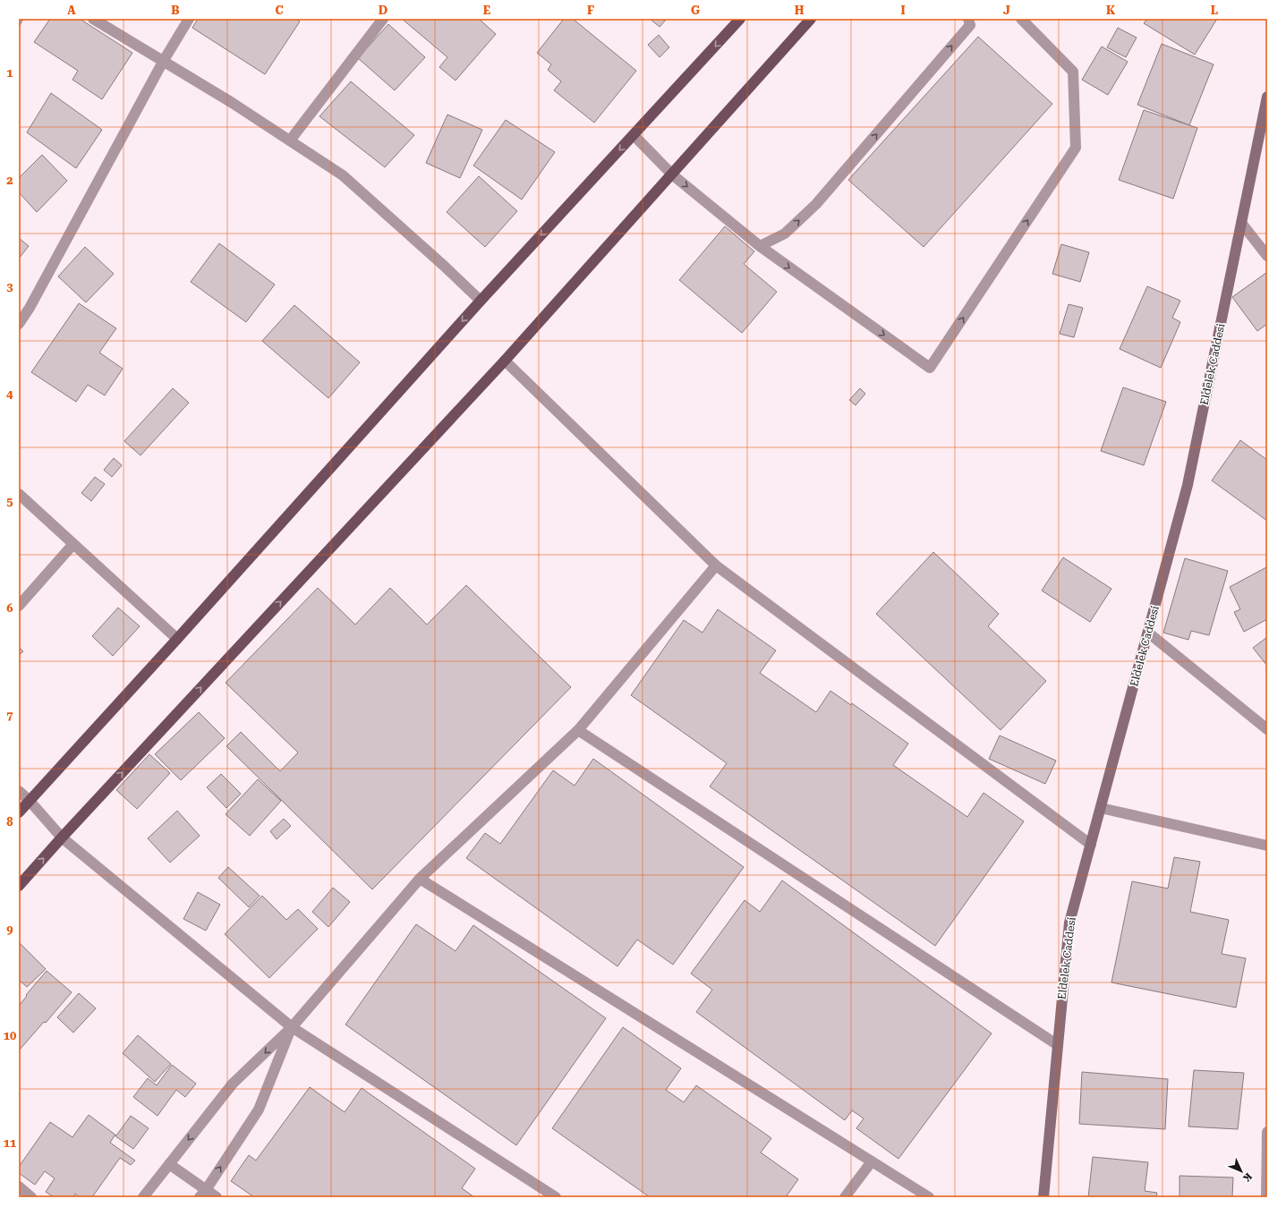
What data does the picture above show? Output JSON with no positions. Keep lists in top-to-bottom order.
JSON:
{
  "streets": {
    "street": ["Eldelek Caddesi"]
  },
  "north": "bottom right",
  "grid": {
    "columns": [
      "A",
      "B",
      "C",
      "D",
      "E",
      "F",
      "G",
      "H",
      "I",
      "J",
      "K",
      "L"
    ],
    "rows": [
      "1",
      "2",
      "3",
      "4",
      "5",
      "6",
      "7",
      "8",
      "9",
      "10",
      "11"
    ]
  }
}
